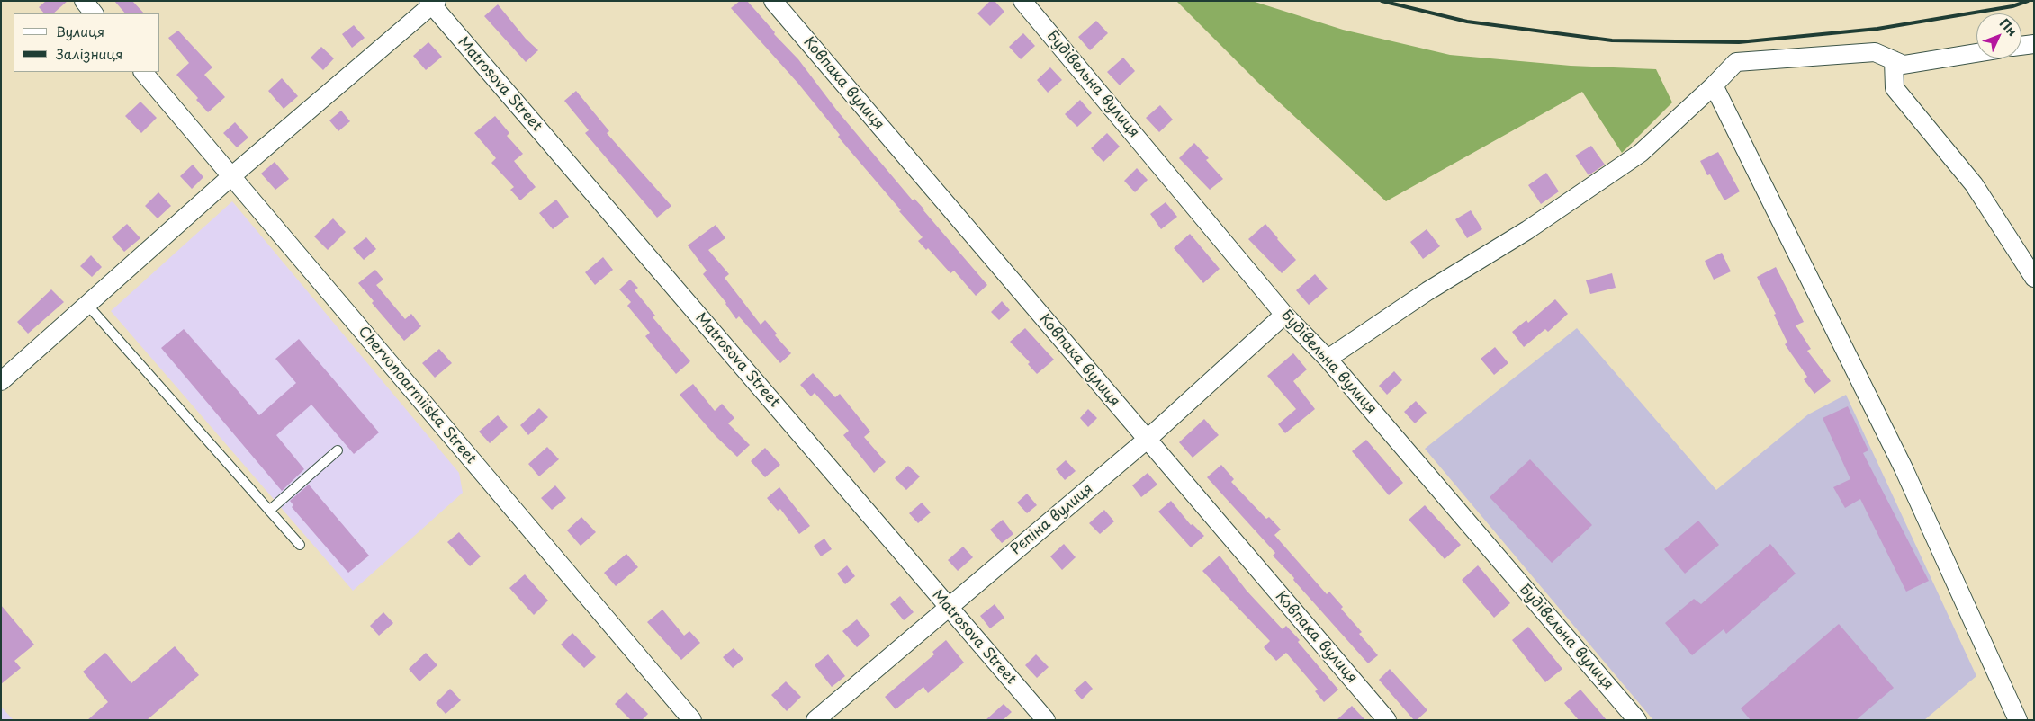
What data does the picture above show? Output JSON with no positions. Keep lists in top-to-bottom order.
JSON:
{
  "streets": {
    "street": [
      "Ковпака вулиця",
      "Matrosova Street",
      "Будівельна вулиця",
      "Chervonoarmiiska Street",
      "Рєпіна вулиця"
    ]
  },
  "crossings": [
    ["Ковпака вулиця", "Рєпіна вулиця"],
    ["Matrosova Street", "Рєпіна вулиця"],
    ["Будівельна вулиця", "Рєпіна вулиця"]
  ],
  "legend": ["Вулиця", "Залізниця"],
  "north": "top right"
}
